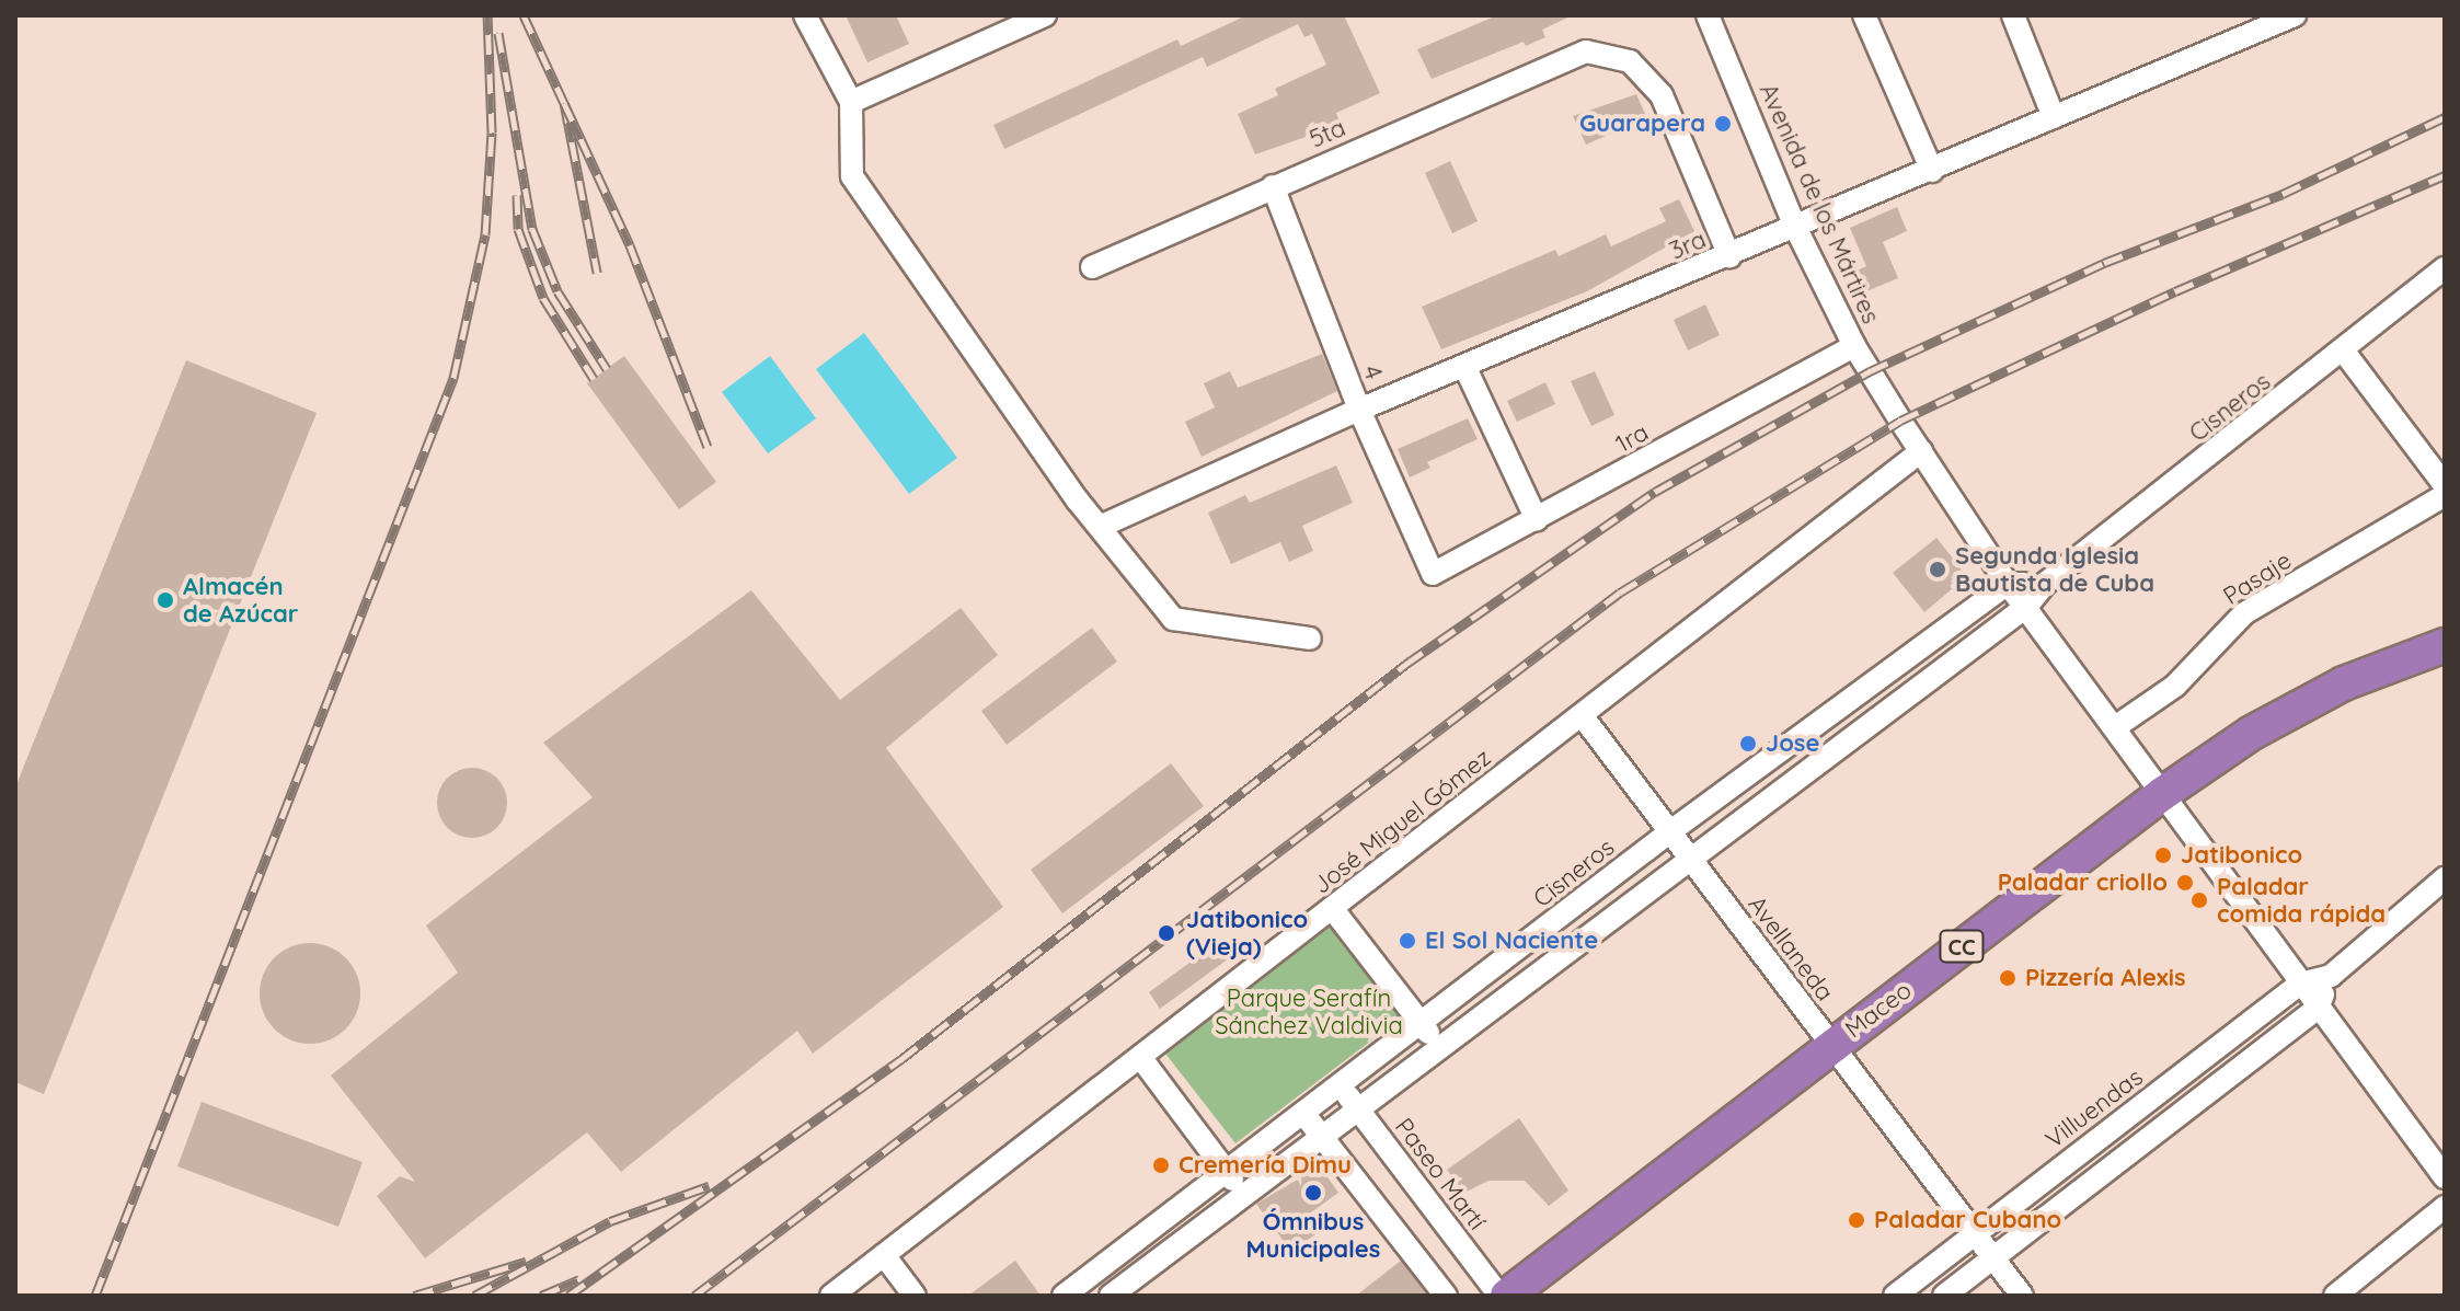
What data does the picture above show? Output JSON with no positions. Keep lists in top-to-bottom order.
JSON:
{
  "streets": {
    "highway": ["CC", "Maceo"],
    "street": [
      "5ta",
      "Avenida de los Mártires",
      "3ra",
      "4",
      "Cisneros",
      "1ra",
      "Pasaje",
      "José Miguel Gómez",
      "Avellaneda",
      "Villuendas",
      "Paseo Martí"
    ]
  },
  "crossings": [
    ["5ta", "3ra"],
    ["5ta", "4"],
    ["Avenida de los Mártires", "3ra"],
    ["Avenida de los Mártires", "Cisneros"],
    ["Avenida de los Mártires", "1ra"],
    ["Avenida de los Mártires", "Pasaje"],
    ["Avenida de los Mártires", "José Miguel Gómez"],
    ["Avenida de los Mártires", "Maceo"],
    ["Avenida de los Mártires", "Villuendas"],
    ["3ra", "4"],
    ["4", "1ra"],
    ["Cisneros", "Avellaneda"],
    ["Cisneros", "Paseo Martí"],
    ["José Miguel Gómez", "Avellaneda"],
    ["Avellaneda", "Maceo"],
    ["Avellaneda", "Villuendas"]
  ],
  "parks": ["Parque Serafín Sánchez Valdivia"],
  "places": [
    "Guarapera",
    "Segunda Iglesia Bautista de Cuba",
    "Almacén de Azúcar",
    "Jose",
    "Jatibonico",
    "Paladar criollo",
    "Paladar comida rápida",
    "Jatibonico (Vieja)",
    "El Sol Naciente",
    "Pizzería Alexis",
    "Cremería Dimu",
    "Ómnibus Municipales",
    "Paladar Cubano"
  ]
}
